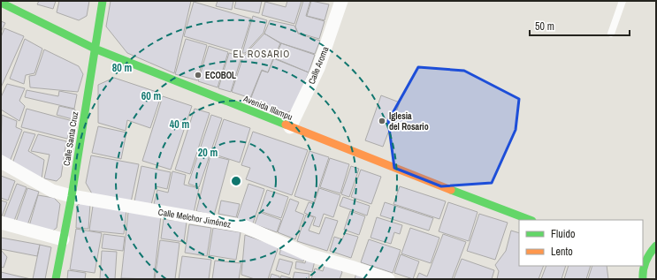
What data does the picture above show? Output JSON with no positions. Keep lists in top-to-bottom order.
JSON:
{
  "streets": {
    "main road": ["Avenida Illampu", "Calle Santa Cruz"],
    "street": ["Calle Aroma", "Calle Melchor Jiménez"]
  },
  "crossings": [
    ["Calle Aroma", "Avenida Illampu"],
    ["Avenida Illampu", "Calle Santa Cruz"],
    ["Calle Santa Cruz", "Calle Melchor Jiménez"]
  ],
  "districts": ["EL ROSARIO"],
  "places": ["ECOBOL", "Iglesia del Rosario"],
  "legend": ["Fluido", "Lento"],
  "scale_bar": "50 m",
  "rings": [
    "80 m",
    "60 m",
    "40 m",
    "20 m"
  ]
}
